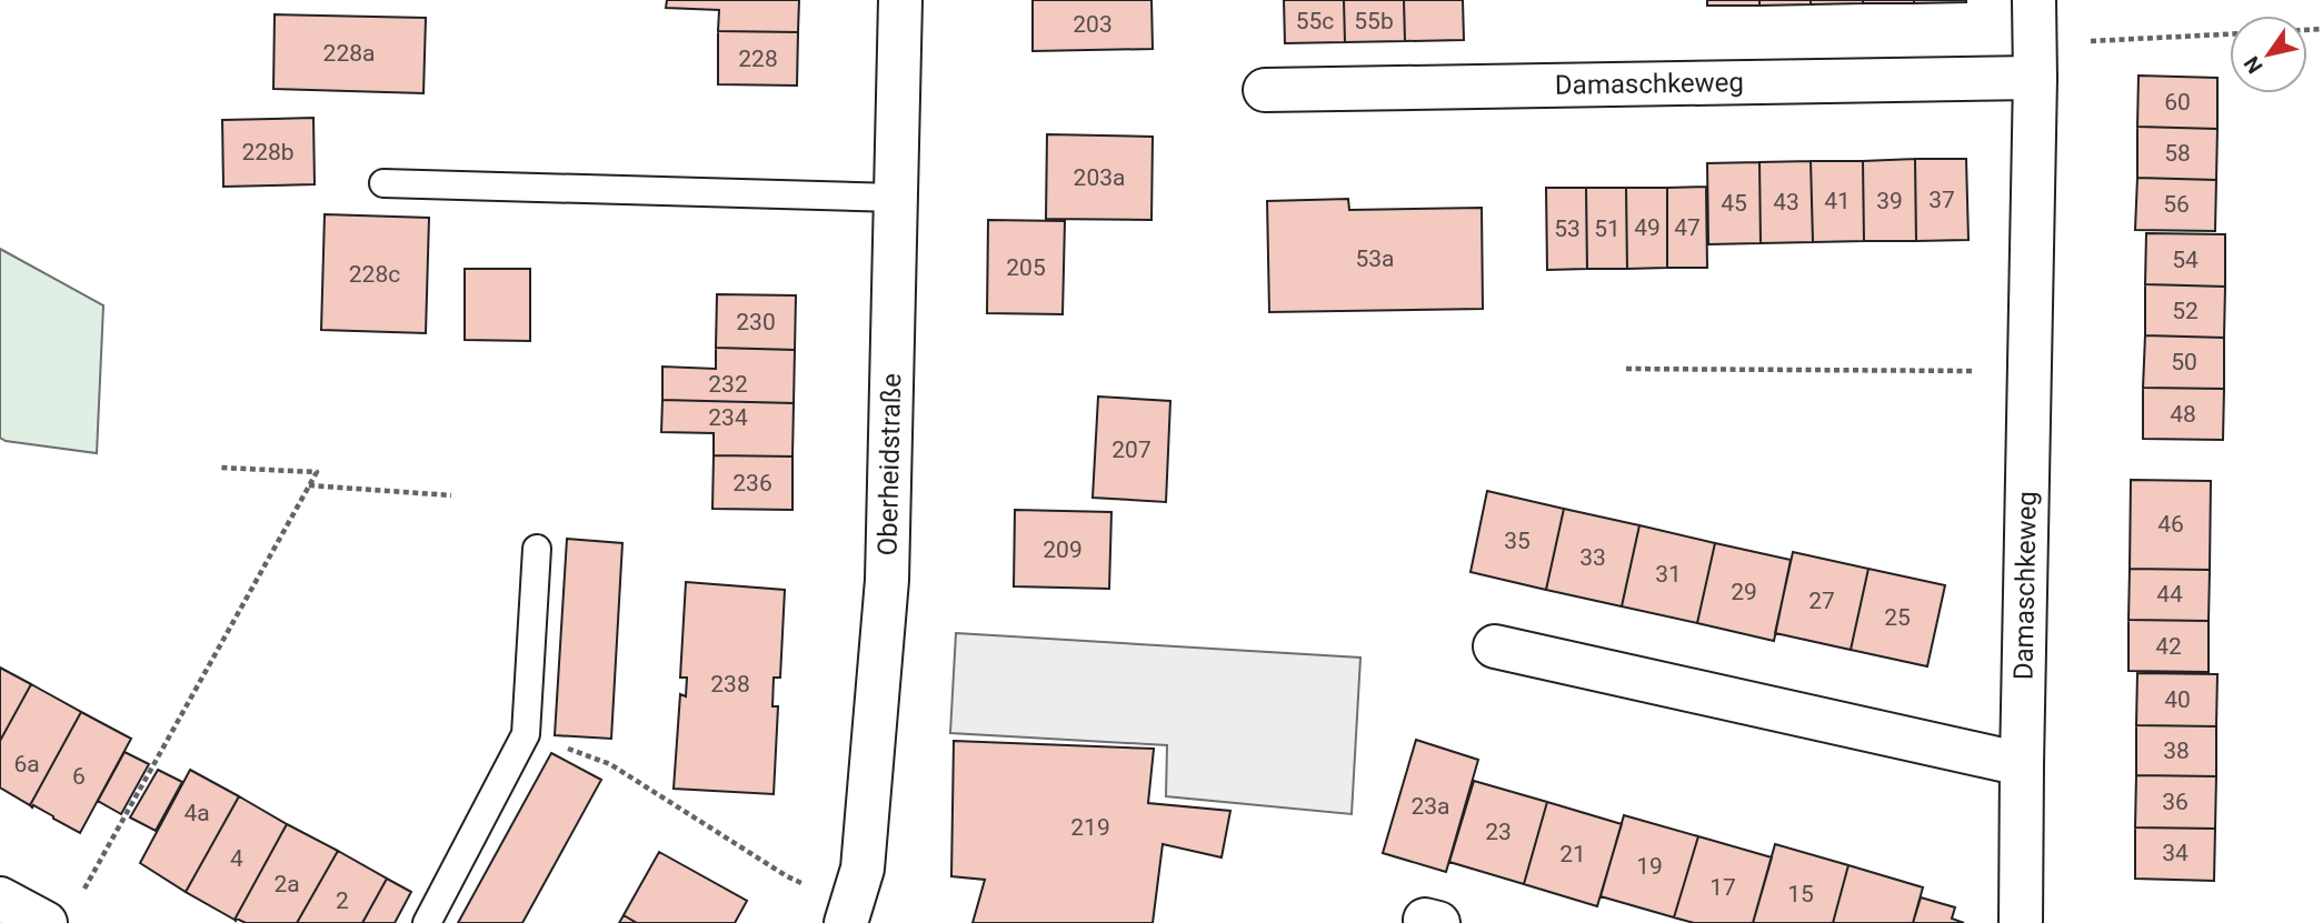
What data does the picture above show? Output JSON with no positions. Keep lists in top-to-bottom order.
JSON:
{
  "streets": {
    "street": ["Damaschkeweg", "Oberheidstraße"]
  },
  "house_numbers": [
    "55c",
    "55b",
    "203",
    "228a",
    "228",
    "60",
    "228b",
    "58",
    "203a",
    "37",
    "41",
    "39",
    "43",
    "45",
    "56",
    "49",
    "47",
    "53",
    "51",
    "53a",
    "54",
    "205",
    "228c",
    "52",
    "230",
    "50",
    "232",
    "48",
    "234",
    "207",
    "236",
    "46",
    "35",
    "209",
    "33",
    "31",
    "29",
    "44",
    "27",
    "25",
    "42",
    "238",
    "40",
    "38",
    "6a",
    "6",
    "36",
    "23a",
    "4a",
    "219",
    "23",
    "34",
    "21",
    "4",
    "19",
    "2a",
    "17",
    "15",
    "2"
  ],
  "north": "bottom left"
}
